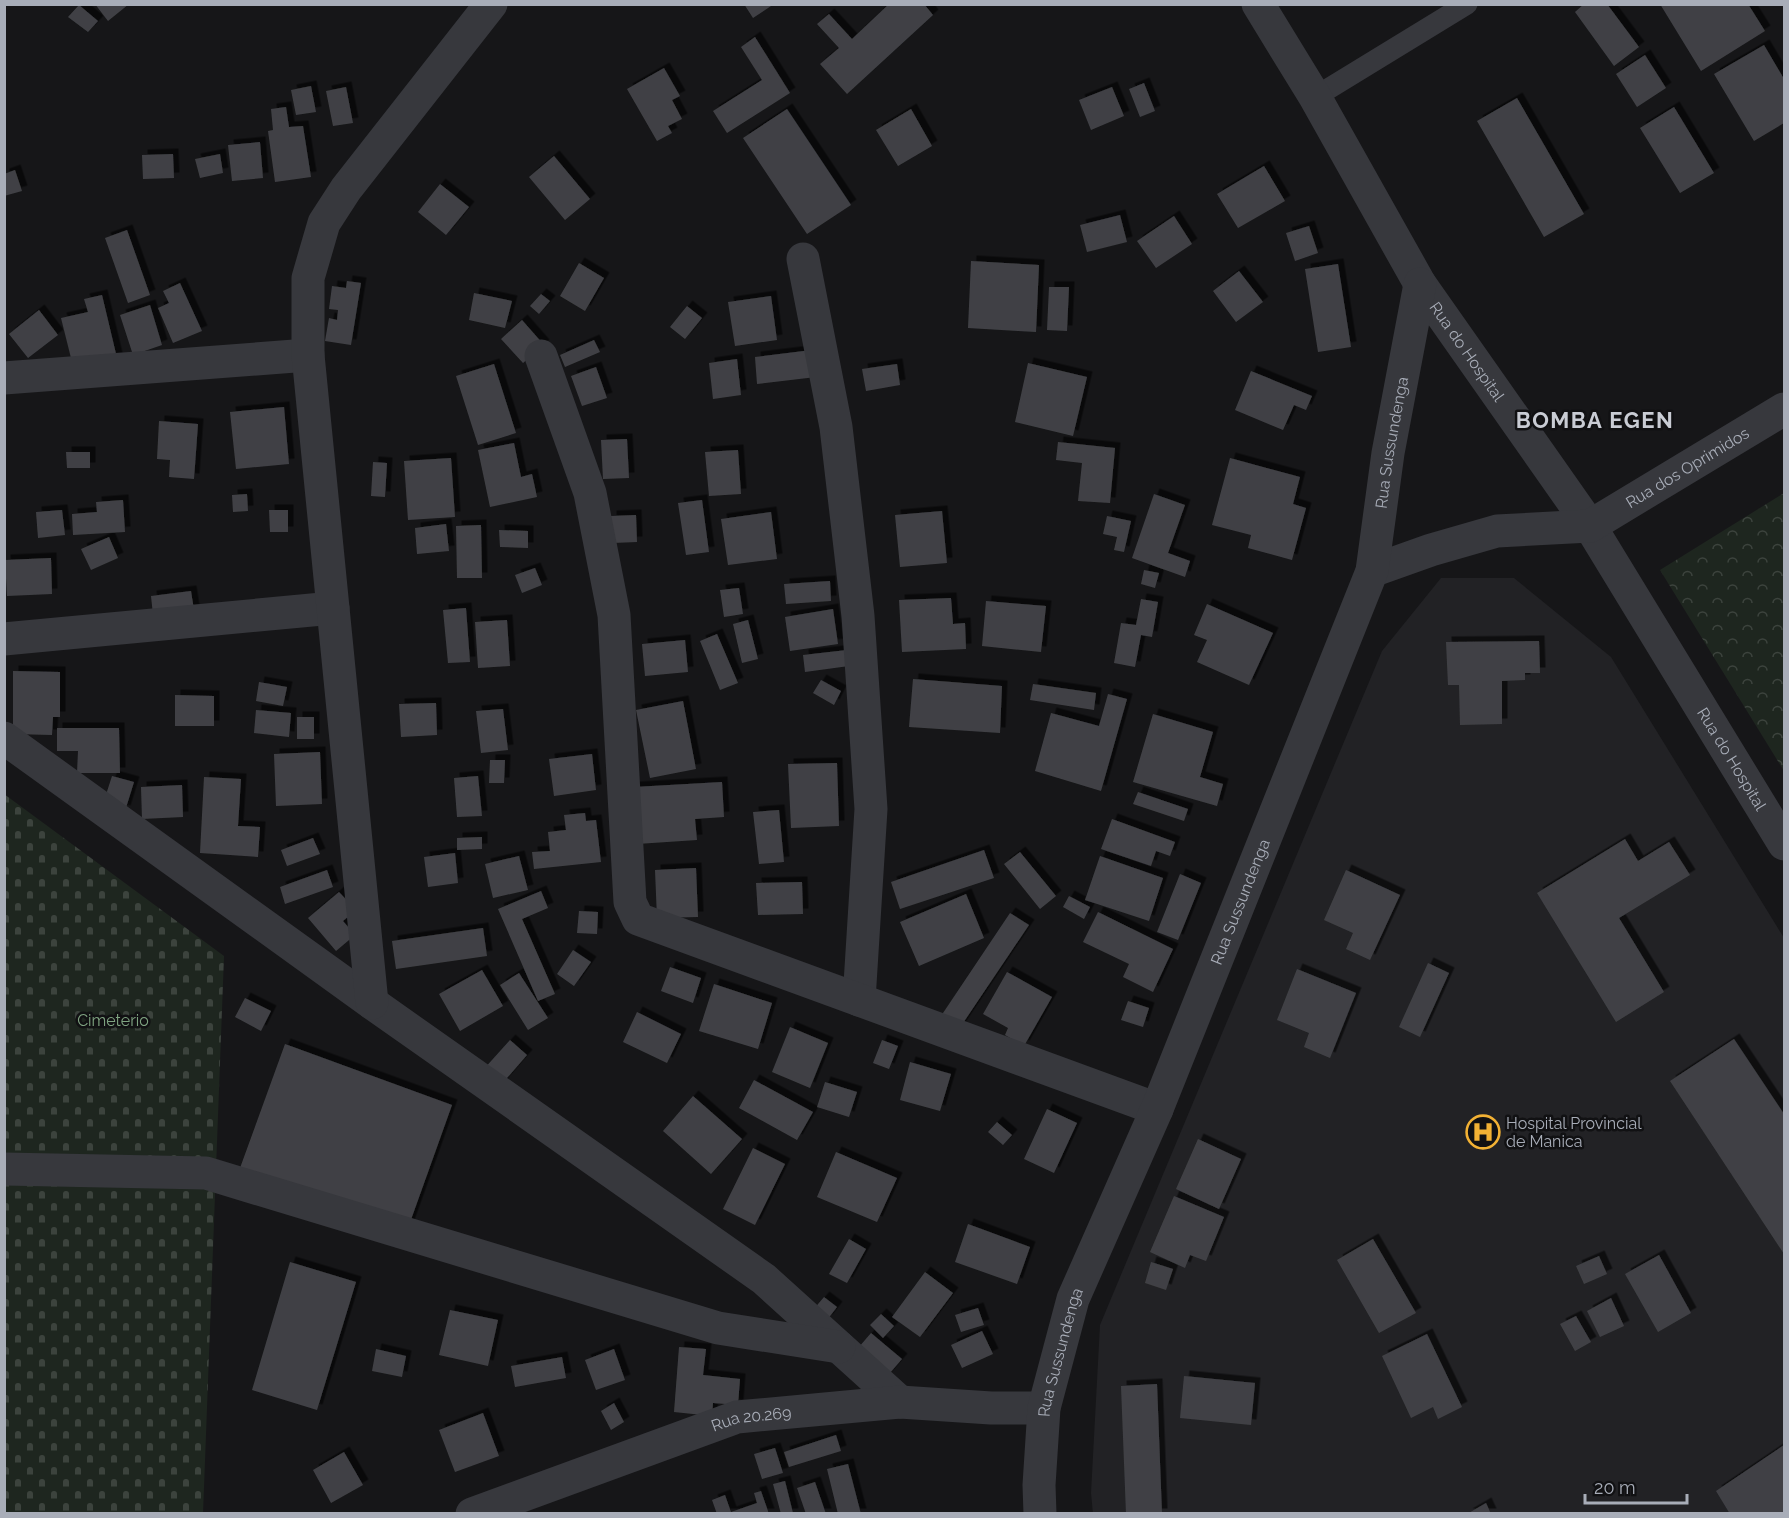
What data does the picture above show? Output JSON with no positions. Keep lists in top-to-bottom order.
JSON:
{
  "streets": {
    "street": [
      "Rua do Hospital",
      "Rua Sussundenga",
      "Rua dos Oprimidos",
      "Rua 20.269"
    ]
  },
  "crossings": [
    ["Rua do Hospital", "Rua Sussundenga"],
    ["Rua do Hospital", "Rua dos Oprimidos"],
    ["Rua Sussundenga", "Rua 20.269"]
  ],
  "districts": ["BOMBA EGEN"],
  "parks": ["Cimeterio"],
  "places": {
    "hospital": ["Hospital Provincial de Manica"]
  },
  "scale_bar": "20 m"
}
